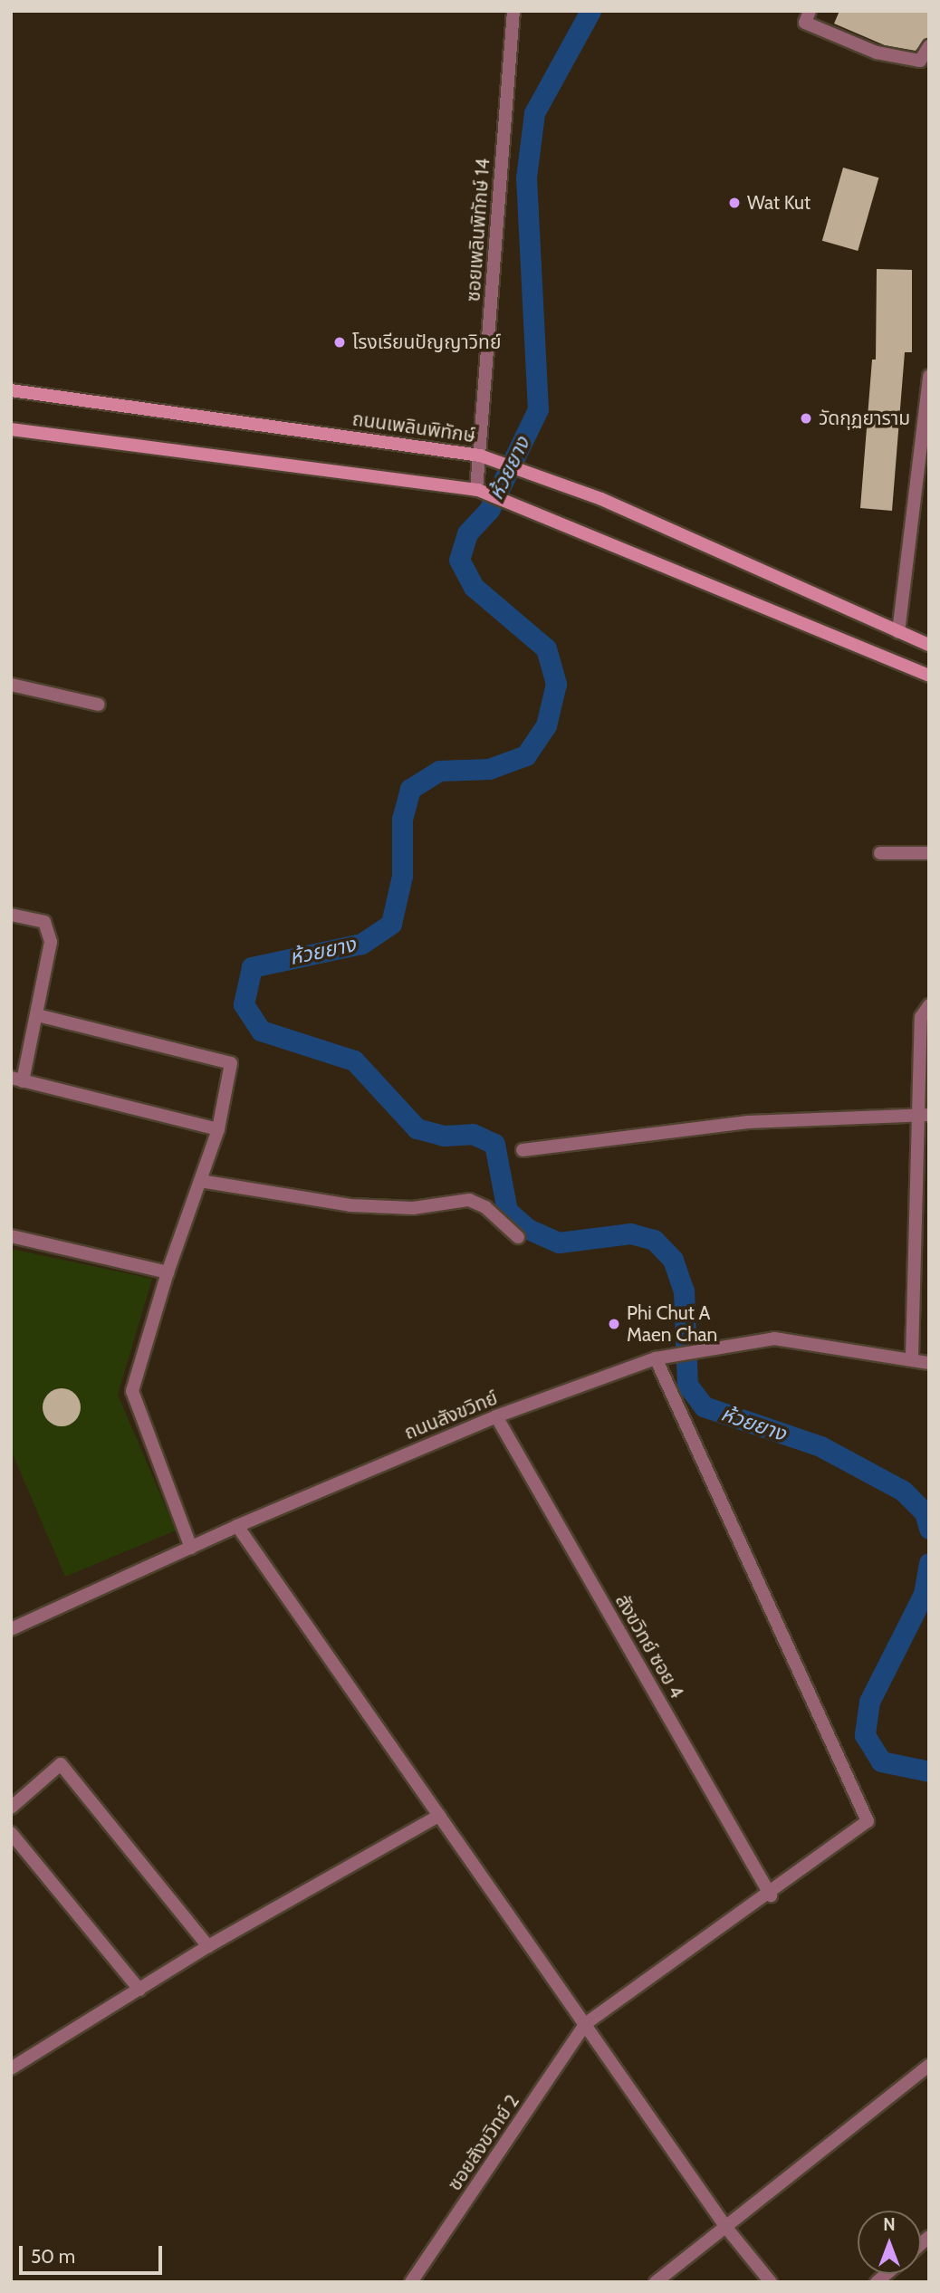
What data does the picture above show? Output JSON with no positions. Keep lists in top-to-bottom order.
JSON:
{
  "streets": {
    "main road": ["ถนนเพลินพิทักษ์"],
    "street": [
      "ซอยเพลินพิทักษ์ 14",
      "ถนนสังขวิทย์",
      "สังขวิทย์ ซอย 4",
      "ซอยสังขวิทย์ 2"
    ]
  },
  "crossings": [
    ["ซอยเพลินพิทักษ์ 14", "ถนนเพลินพิทักษ์"],
    ["ถนนสังขวิทย์", "สังขวิทย์ ซอย 4"]
  ],
  "water": ["ห้วยยาง"],
  "places": [
    "Wat Kut",
    "โรงเรียนปัญญาวิทย์",
    "วัดกุฏยาราม",
    "Phi Chut A Maen Chan"
  ],
  "scale_bar": "50 m",
  "north": "top"
}
